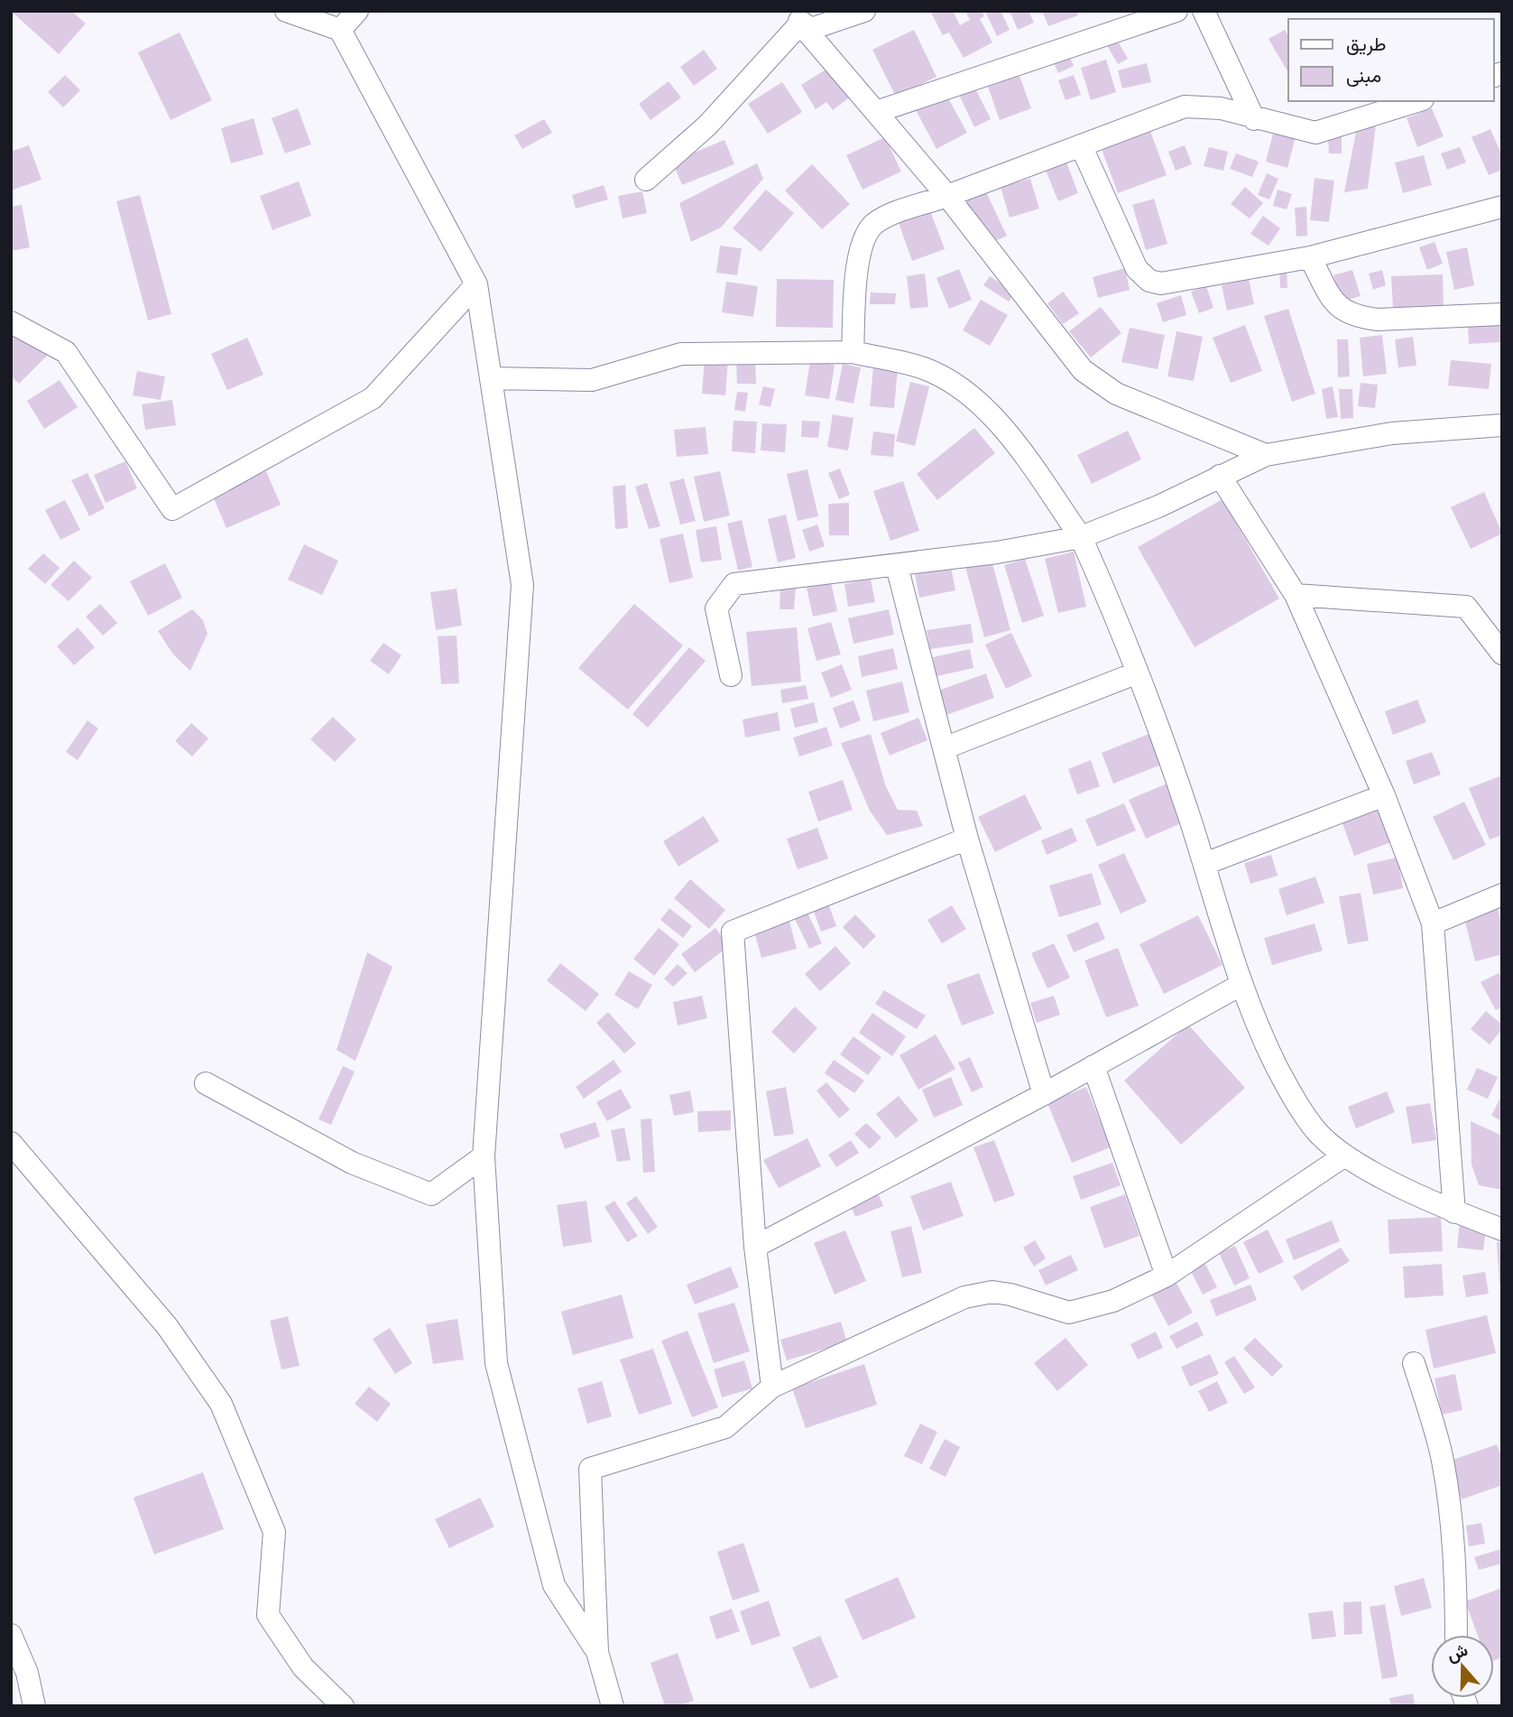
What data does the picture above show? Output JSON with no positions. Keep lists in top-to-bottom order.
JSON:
{
  "legend": ["طريق", "مبنى"],
  "north": "top"
}
